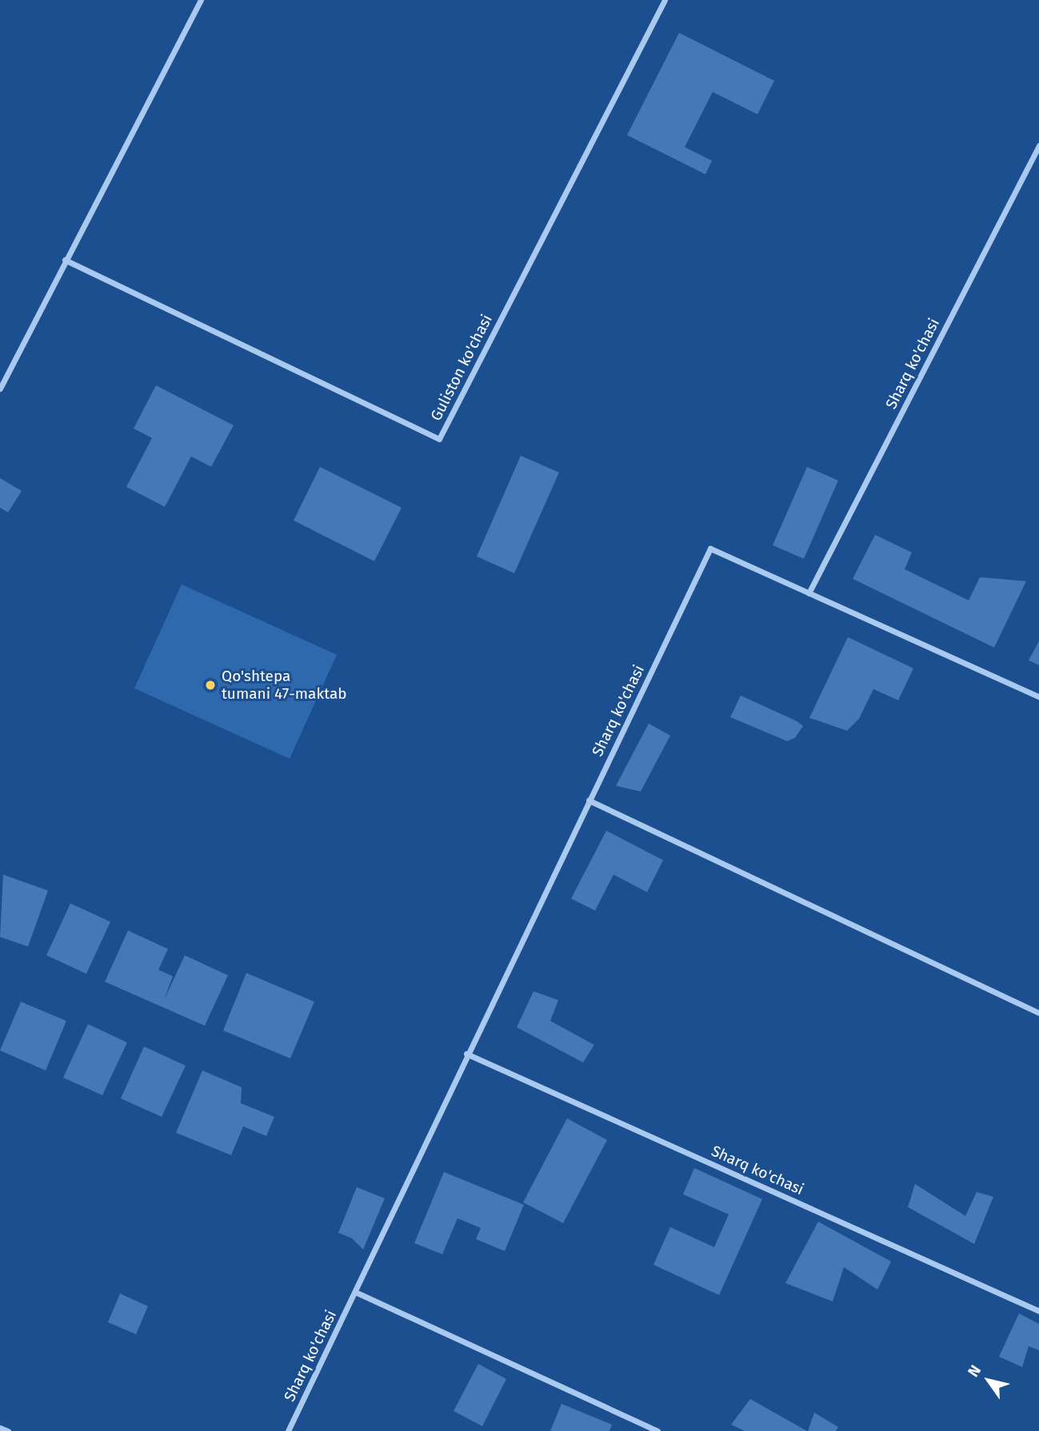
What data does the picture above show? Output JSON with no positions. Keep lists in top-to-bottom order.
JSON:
{
  "streets": {
    "street": ["Sharq ko'chasi", "Guliston ko'chasi"]
  },
  "places": ["Qo'shtepa tumani 47-maktab"],
  "north": "top left"
}
